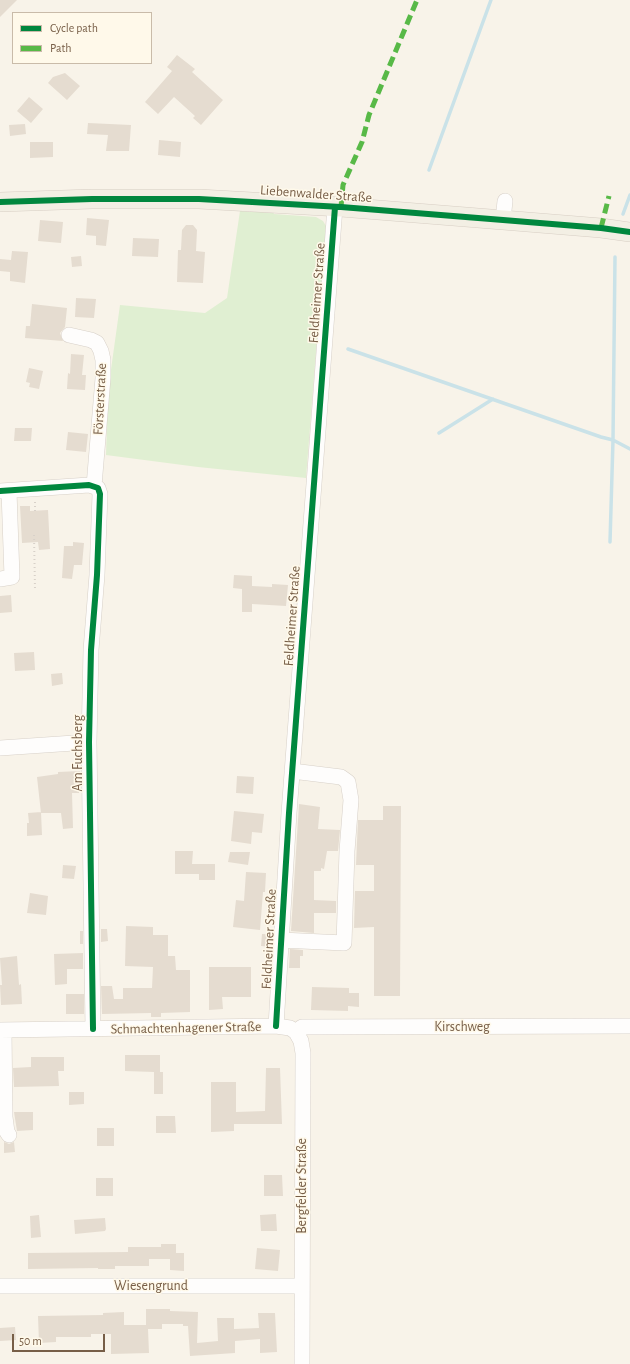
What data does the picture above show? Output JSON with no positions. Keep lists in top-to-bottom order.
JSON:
{
  "streets": {
    "main road": ["Liebenwalder Straße"],
    "street": [
      "Feldheimer Straße",
      "Försterstraße",
      "Am Fuchsberg",
      "Kirschweg",
      "Schmachtenhagener Straße",
      "Bergfelder Straße",
      "Wiesengrund"
    ]
  },
  "crossings": [
    ["Liebenwalder Straße", "Feldheimer Straße"],
    ["Feldheimer Straße", "Schmachtenhagener Straße"],
    ["Försterstraße", "Am Fuchsberg"],
    ["Am Fuchsberg", "Schmachtenhagener Straße"],
    ["Kirschweg", "Bergfelder Straße"],
    ["Bergfelder Straße", "Wiesengrund"]
  ],
  "legend": ["Cycle path", "Path"],
  "scale_bar": "50 m"
}
